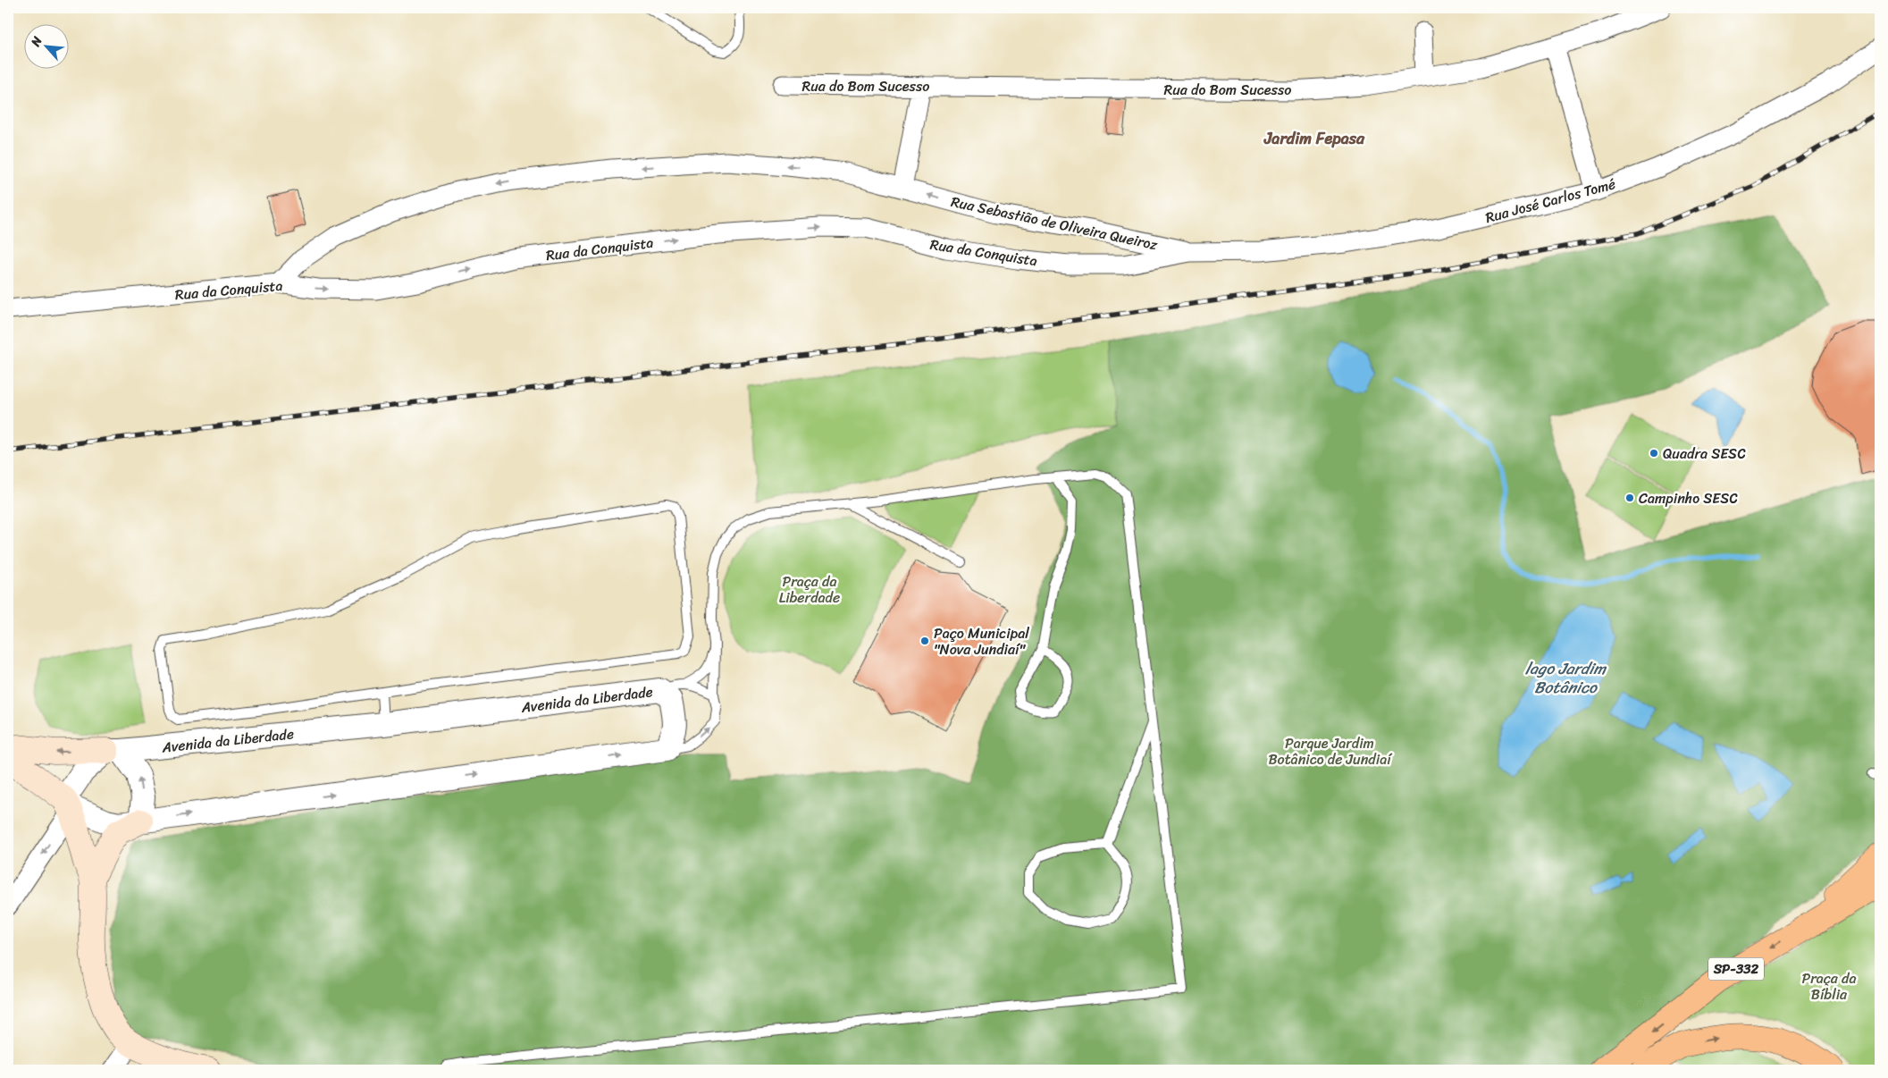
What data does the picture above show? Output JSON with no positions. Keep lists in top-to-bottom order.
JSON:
{
  "streets": {
    "main road": ["SP-332"],
    "street": [
      "Rua do Bom Sucesso",
      "Rua José Carlos Tomé",
      "Rua Sebastião de Oliveira Queiroz",
      "Rua da Conquista",
      "Avenida da Liberdade"
    ]
  },
  "crossings": [
    ["Rua José Carlos Tomé", "Rua Sebastião de Oliveira Queiroz"],
    ["Rua José Carlos Tomé", "Rua da Conquista"],
    ["Rua Sebastião de Oliveira Queiroz", "Rua da Conquista"]
  ],
  "one_way": ["Rua Sebastião de Oliveira Queiroz", "Rua da Conquista"],
  "districts": ["Jardim Fepasa"],
  "water": ["lago Jardim Botânico"],
  "parks": ["Praça da Liberdade", "Parque Jardim Botânico de Jundiaí", "Praça da Bíblia"],
  "places": ["Quadra SESC", "Campinho SESC", "Paço Municipal \"Nova Jundiaí\""],
  "north": "top left"
}
